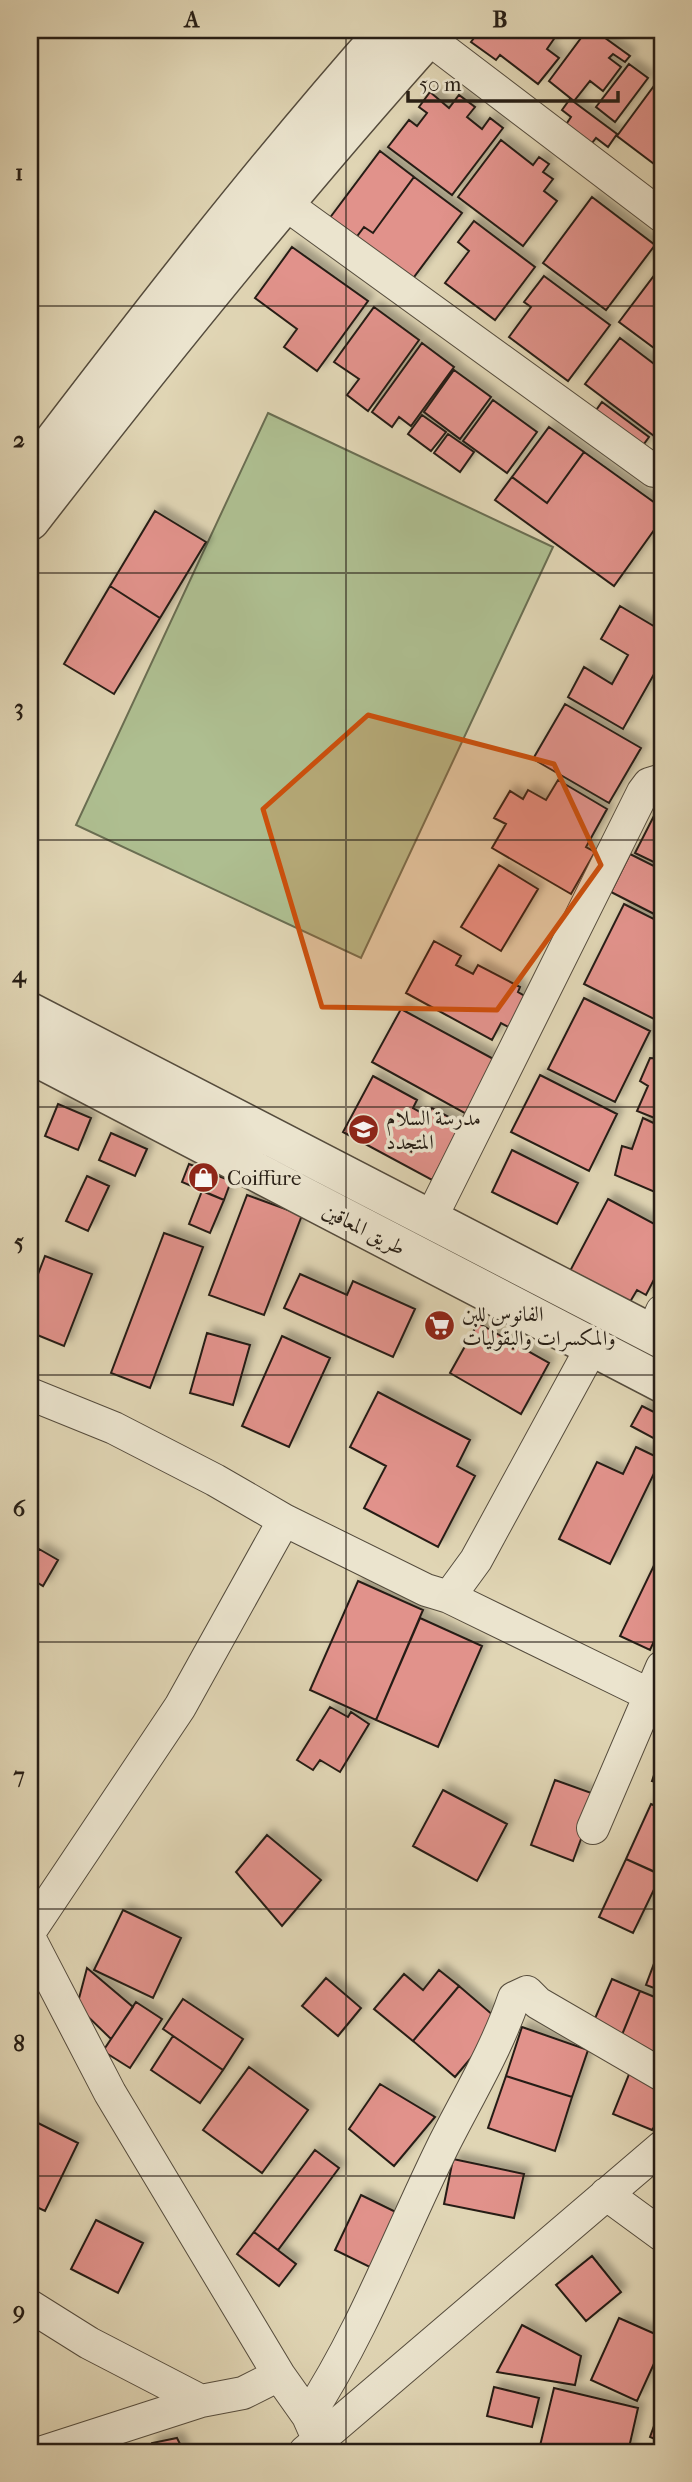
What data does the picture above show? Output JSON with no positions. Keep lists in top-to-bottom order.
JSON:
{
  "streets": {
    "street": ["طريق المعاقين"]
  },
  "places": {
    "school or university": ["مدرسة السلام المتجدد"],
    "shop": ["Coiffure"],
    "supermarket": ["الفانوس للبن والمكسرات والبقوليات"]
  },
  "scale_bar": "50 m",
  "grid": {
    "columns": ["A", "B"],
    "rows": [
      "1",
      "2",
      "3",
      "4",
      "5",
      "6",
      "7",
      "8",
      "9"
    ]
  }
}
